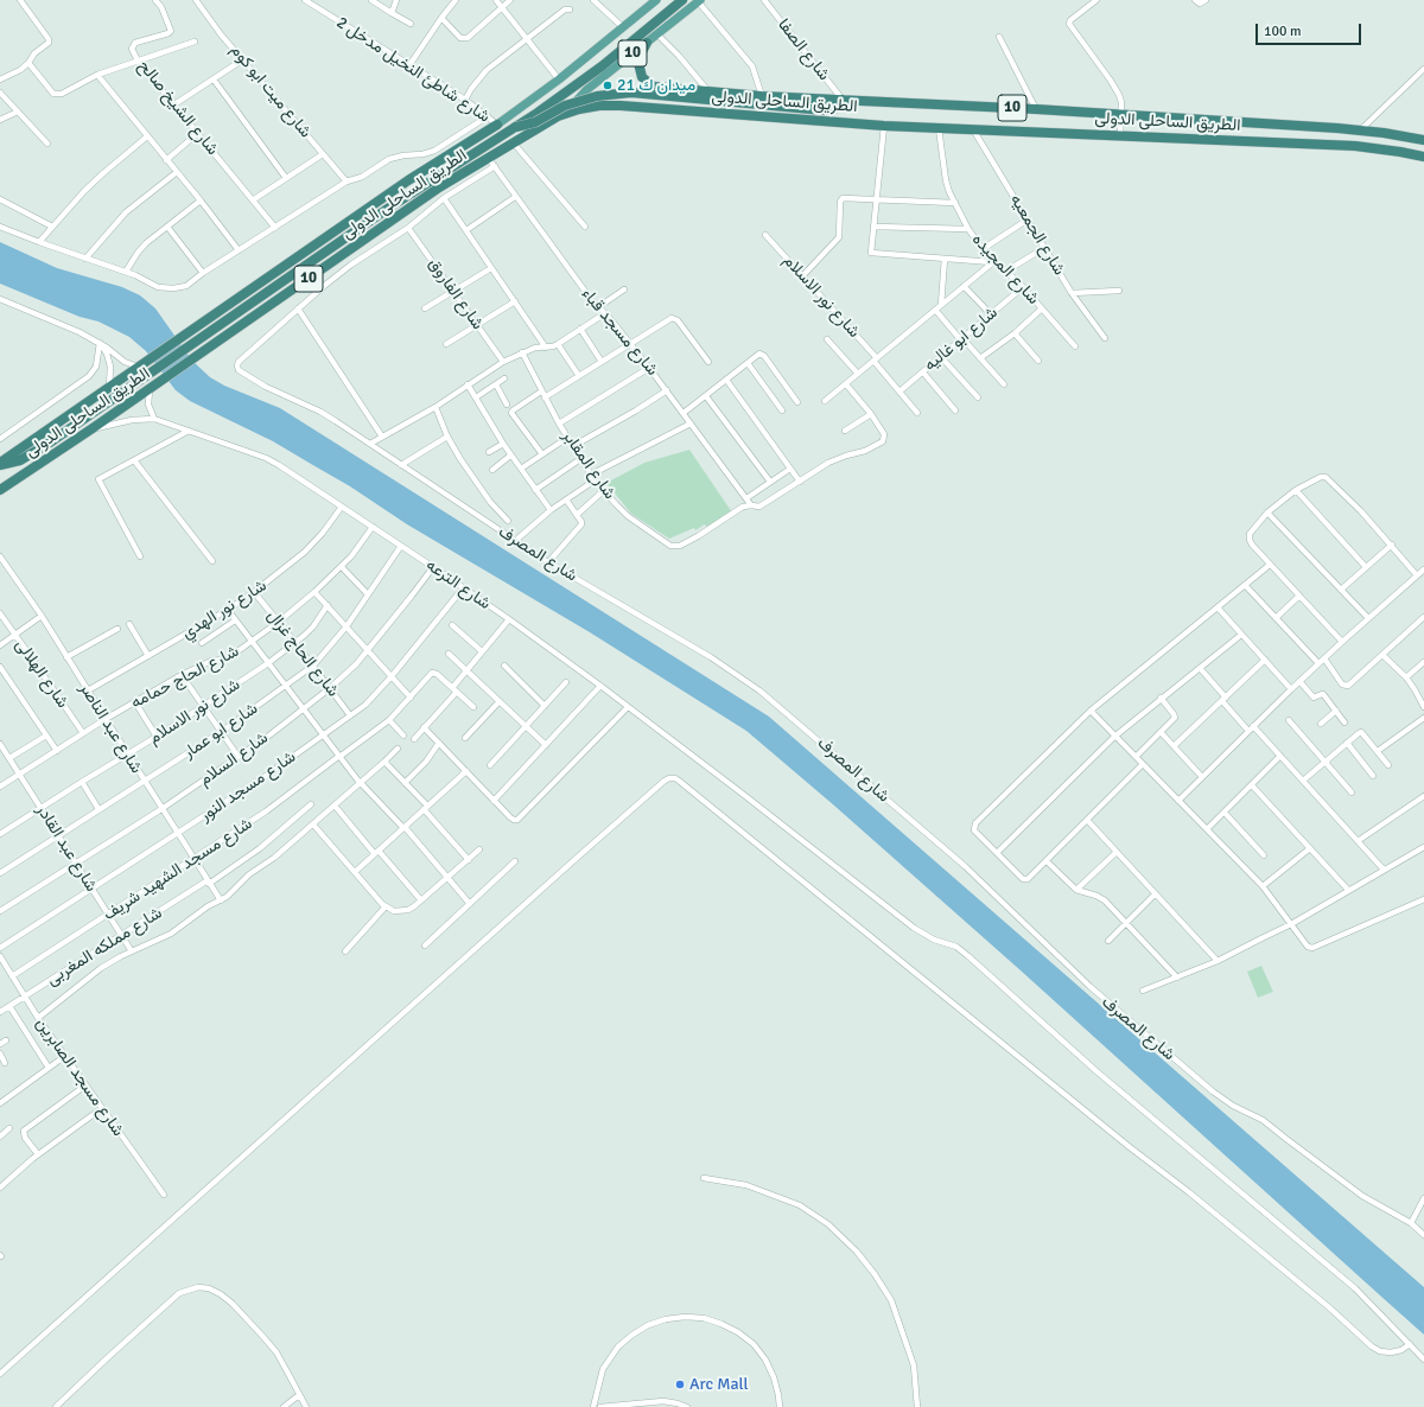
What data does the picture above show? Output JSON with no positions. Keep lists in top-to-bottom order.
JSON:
{
  "streets": {
    "highway": ["10", "الطريق الساحلى الدولى"],
    "street": [
      "شارع الصفا",
      "شارع شاطئ النخيل مدخل 2",
      "شارع ميت ابو كوم",
      "شارع الشيخ صالح",
      "شارع الجمعيه",
      "شارع المجيده",
      "شارع الفاروق",
      "شارع نور الاسلام",
      "شارع مسجد قباء",
      "شارع ابو غاليه",
      "شارع المقابر",
      "شارع المصرف",
      "شارع الترعه",
      "شارع نور الهدي",
      "شارع الحاج غزال",
      "شارع الهلالى",
      "شارع الحاج حمامه",
      "شارع عبد الناصر",
      "شارع ابو عمار",
      "شارع السلام",
      "شارع مسجد النور",
      "شارع عبد القادر",
      "شارع مسجد الشهيد شريف",
      "شارع مملكه المغربى",
      "شارع مسجد الصابرين"
    ]
  },
  "crossings": [
    ["شارع الصفا", "الطريق الساحلى الدولى"],
    ["10", "شارع شاطئ النخيل مدخل 2"],
    ["10", "الطريق الساحلى الدولى"],
    ["شارع شاطئ النخيل مدخل 2", "الطريق الساحلى الدولى"],
    ["الطريق الساحلى الدولى", "شارع الجمعيه"],
    ["الطريق الساحلى الدولى", "شارع المجيده"],
    ["الطريق الساحلى الدولى", "شارع مسجد قباء"],
    ["الطريق الساحلى الدولى", "شارع الترعه"],
    ["شارع المجيده", "شارع ابو غاليه"],
    ["شارع نور الاسلام", "شارع ابو غاليه"],
    ["شارع نور الاسلام", "شارع الحاج غزال"],
    ["شارع نور الاسلام", "شارع عبد الناصر"],
    ["شارع نور الاسلام", "شارع عبد القادر"],
    ["شارع مسجد قباء", "شارع المقابر"],
    ["شارع الترعه", "شارع نور الهدي"],
    ["شارع الترعه", "شارع الحاج حمامه"],
    ["شارع الترعه", "شارع ابو عمار"],
    ["شارع الترعه", "شارع السلام"],
    ["شارع الترعه", "شارع مسجد النور"],
    ["شارع نور الهدي", "شارع الحاج غزال"],
    ["شارع نور الهدي", "شارع عبد الناصر"],
    ["شارع الحاج غزال", "شارع الحاج حمامه"],
    ["شارع الحاج غزال", "شارع ابو عمار"],
    ["شارع الحاج غزال", "شارع السلام"],
    ["شارع الحاج غزال", "شارع مسجد النور"],
    ["شارع الهلالى", "شارع الحاج حمامه"],
    ["شارع الحاج حمامه", "شارع عبد الناصر"],
    ["شارع الحاج حمامه", "شارع عبد القادر"],
    ["شارع عبد الناصر", "شارع ابو عمار"],
    ["شارع عبد الناصر", "شارع السلام"],
    ["شارع عبد الناصر", "شارع مسجد النور"],
    ["شارع عبد الناصر", "شارع مسجد الشهيد شريف"],
    ["شارع عبد الناصر", "شارع مملكه المغربى"],
    ["شارع ابو عمار", "شارع عبد القادر"],
    ["شارع السلام", "شارع عبد القادر"],
    ["شارع مسجد النور", "شارع عبد القادر"],
    ["شارع عبد القادر", "شارع مسجد الشهيد شريف"],
    ["شارع عبد القادر", "شارع مملكه المغربى"],
    ["شارع مسجد الشهيد شريف", "شارع مسجد الصابرين"],
    ["شارع مملكه المغربى", "شارع مسجد الصابرين"]
  ],
  "places": ["ميدان ك 21", "Arc Mall"],
  "scale_bar": "100 m"
}
